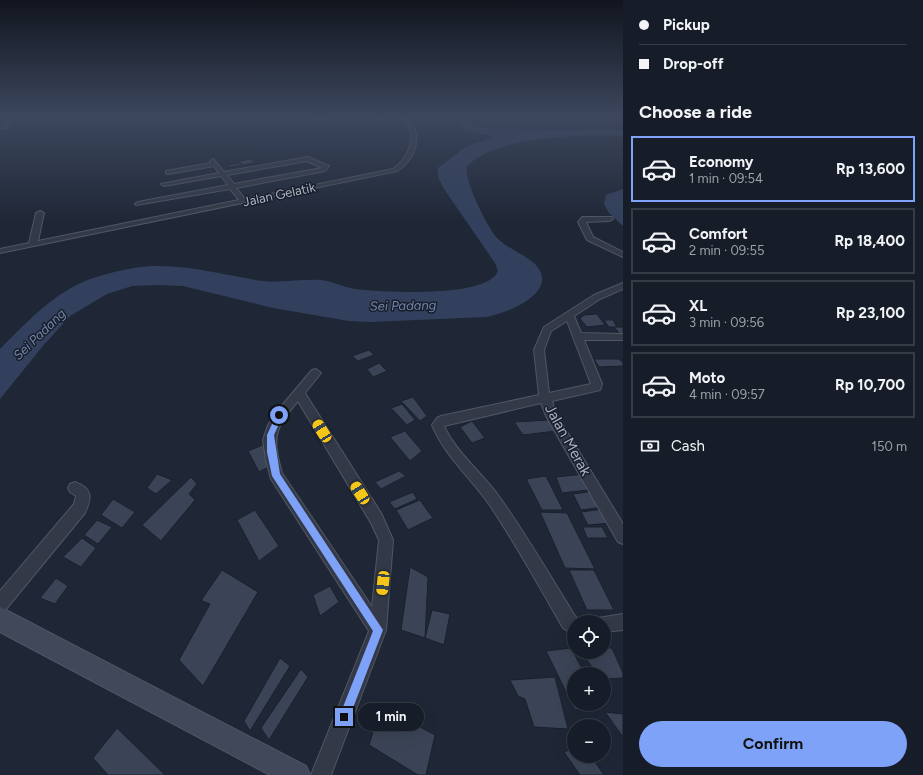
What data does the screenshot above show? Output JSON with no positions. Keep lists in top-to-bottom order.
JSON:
{
  "streets": {
    "street": ["Jalan Gelatik", "Jalan Merak"]
  },
  "water": ["Sei Padang"],
  "page": {
    "banner": ["Pickup", "Drop-off"],
    "heading": "Choose a ride",
    "list": [
      {
        "name": "Economy",
        "note": "1 min · 09:54",
        "value": "Rp 13,600"
      },
      {
        "name": "Comfort",
        "note": "2 min · 09:55",
        "value": "Rp 18,400"
      },
      {
        "name": "XL",
        "note": "3 min · 09:56",
        "value": "Rp 23,100"
      },
      {
        "name": "Moto",
        "note": "4 min · 09:57",
        "value": "Rp 10,700"
      }
    ],
    "pay": ["Cash", "150 m"],
    "map_buttons": ["+", "−"],
    "bubble": "1 min",
    "buttons": "Confirm"
  }
}
